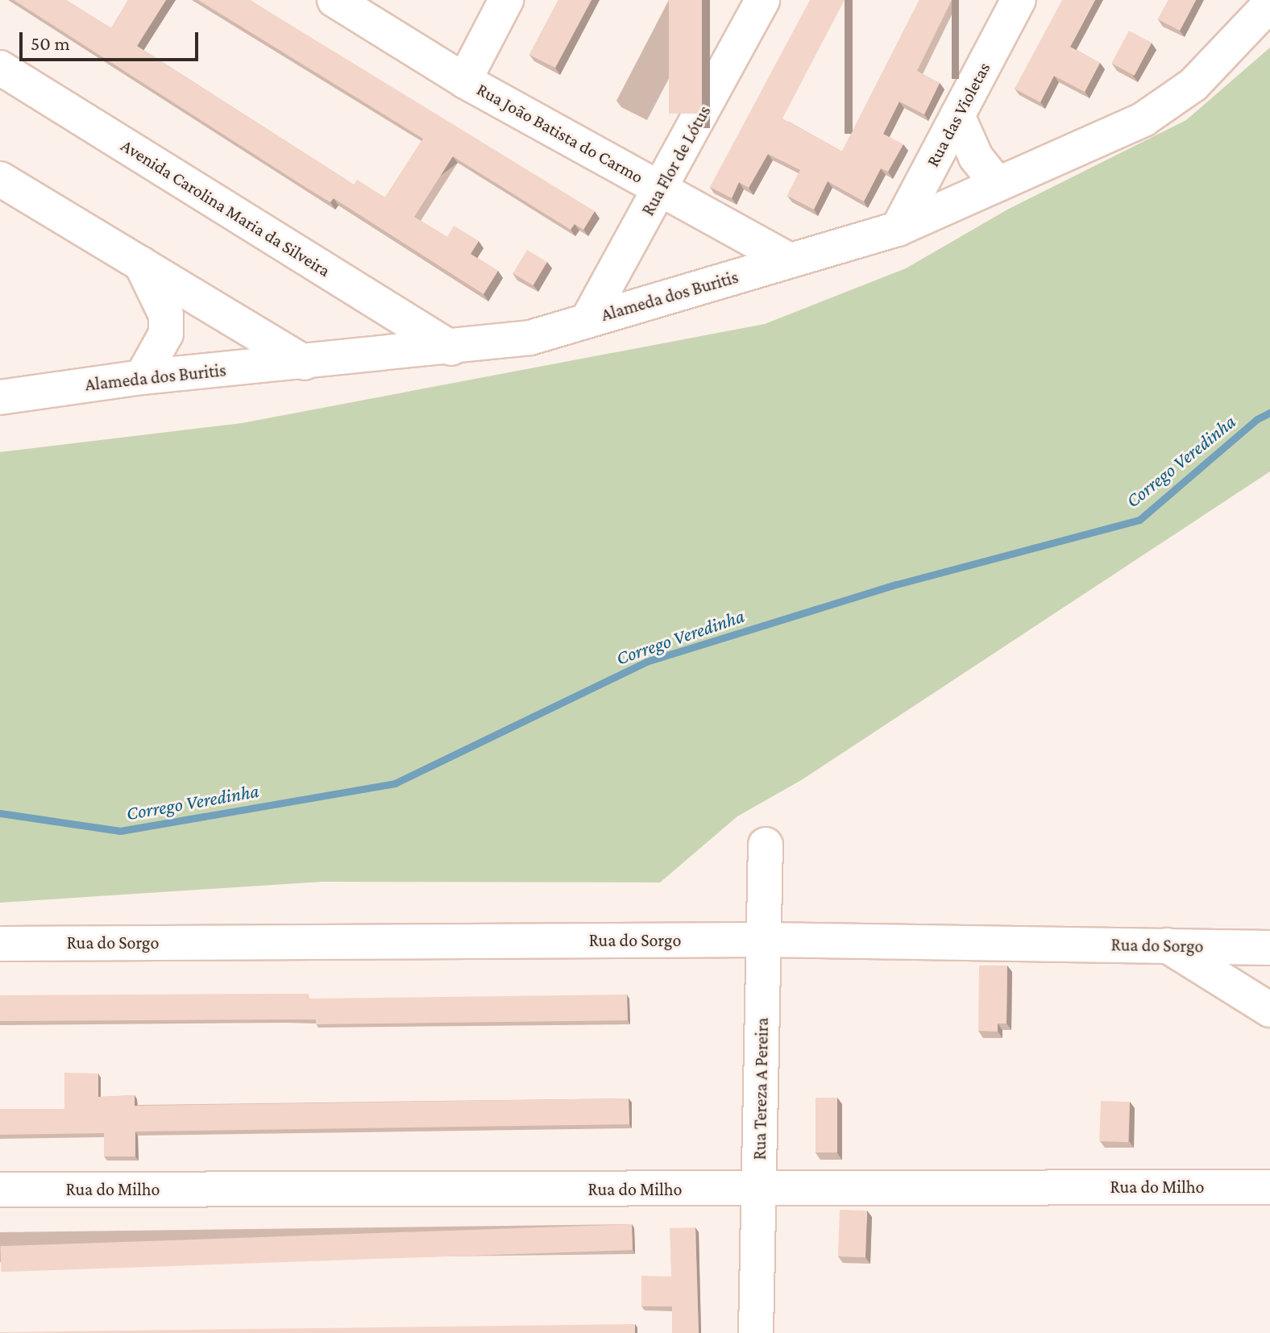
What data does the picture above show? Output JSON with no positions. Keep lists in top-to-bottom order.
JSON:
{
  "streets": {
    "street": [
      "Rua das Violetas",
      "Rua João Batista do Carmo",
      "Rua Flor de Lótus",
      "Avenida Carolina Maria da Silveira",
      "Alameda dos Buritis",
      "Rua do Sorgo",
      "Rua Tereza A Pereira",
      "Rua do Milho"
    ]
  },
  "crossings": [
    ["Rua das Violetas", "Alameda dos Buritis"],
    ["Rua João Batista do Carmo", "Rua Flor de Lótus"],
    ["Rua João Batista do Carmo", "Alameda dos Buritis"],
    ["Rua Flor de Lótus", "Alameda dos Buritis"],
    ["Avenida Carolina Maria da Silveira", "Alameda dos Buritis"],
    ["Rua do Sorgo", "Rua Tereza A Pereira"],
    ["Rua Tereza A Pereira", "Rua do Milho"]
  ],
  "water": ["Corrego Veredinha"],
  "scale_bar": "50 m"
}
